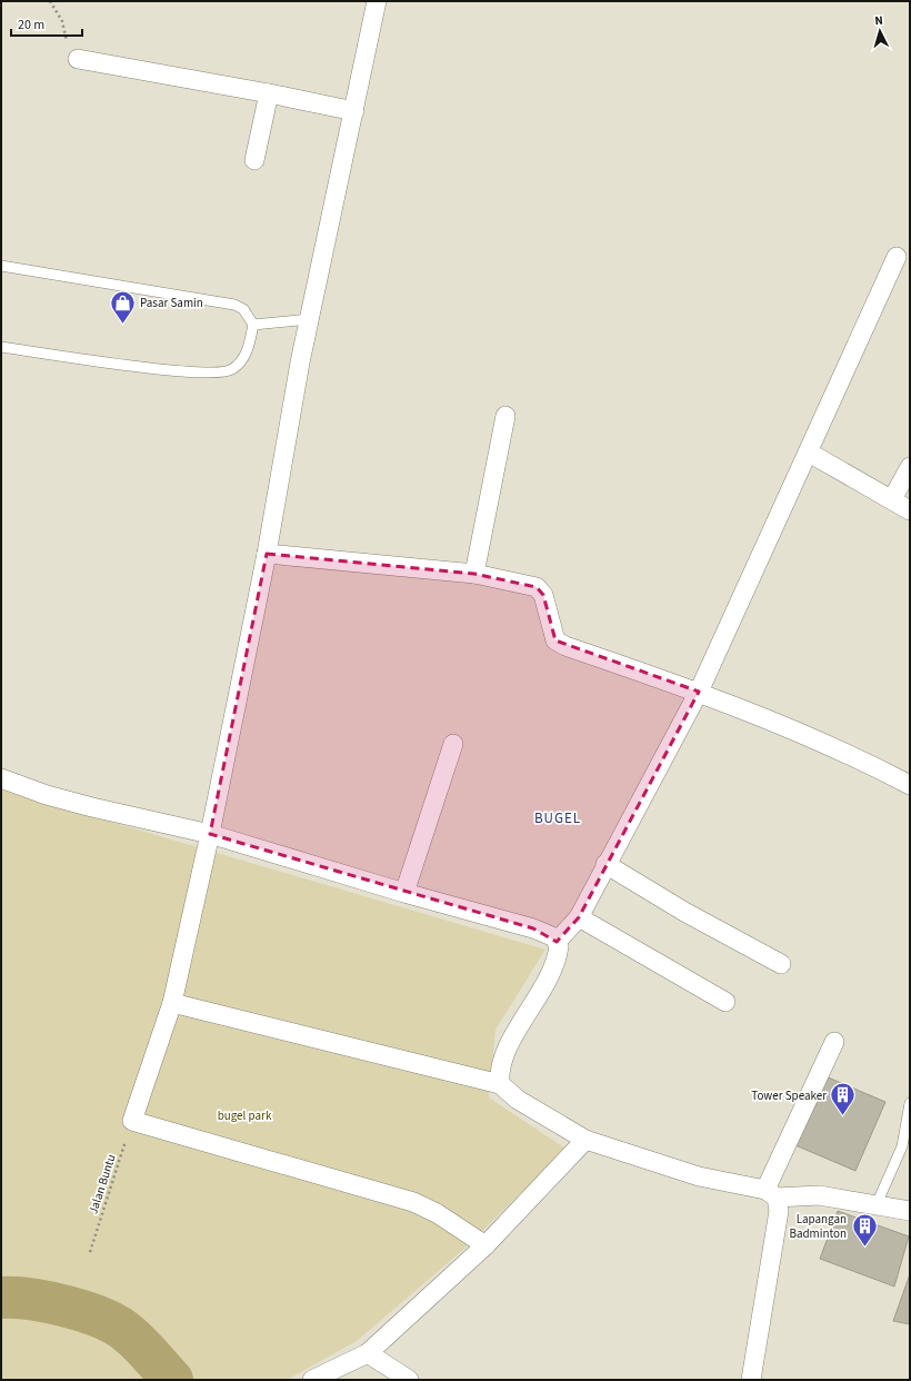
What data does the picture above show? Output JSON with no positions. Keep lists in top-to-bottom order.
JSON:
{
  "streets": {
    "path": ["Jalan Buntu"]
  },
  "districts": ["BUGEL"],
  "parks": ["bugel park"],
  "places": {
    "shop": ["Pasar Samin"],
    "building": ["Tower Speaker", "Lapangan Badminton"]
  },
  "scale_bar": "20 m",
  "north": "top"
}
